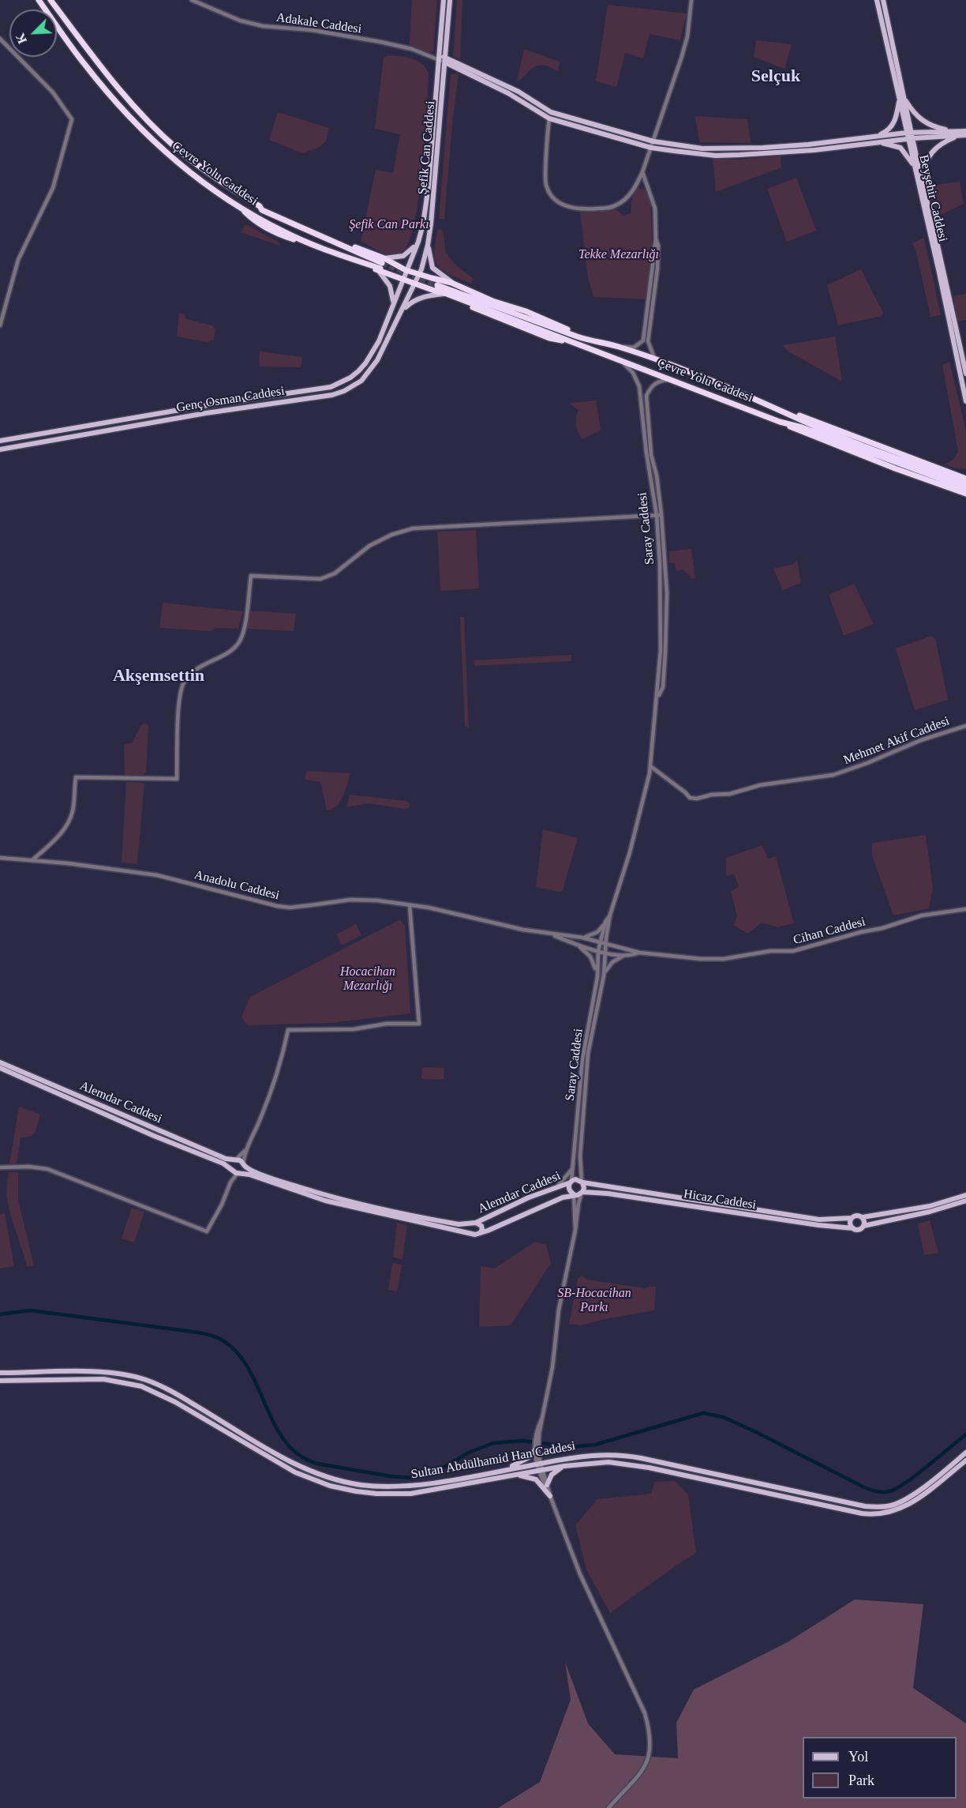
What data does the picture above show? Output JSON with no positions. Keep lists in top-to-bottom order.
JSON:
{
  "streets": {
    "highway": ["Çevre Yolu Caddesi"],
    "main road": [
      "Şefik Can Caddesi",
      "Beyşehir Caddesi",
      "Genç Osman Caddesi",
      "Alemdar Caddesi",
      "Hicaz Caddesi",
      "Sultan Abdülhamid Han Caddesi"
    ],
    "street": [
      "Adakale Caddesi",
      "Saray Caddesi",
      "Mehmet Akif Caddesi",
      "Anadolu Caddesi",
      "Cihan Caddesi"
    ]
  },
  "crossings": [
    ["Adakale Caddesi", "Şefik Can Caddesi"],
    ["Şefik Can Caddesi", "Genç Osman Caddesi"],
    ["Çevre Yolu Caddesi", "Saray Caddesi"],
    ["Saray Caddesi", "Mehmet Akif Caddesi"],
    ["Saray Caddesi", "Anadolu Caddesi"],
    ["Saray Caddesi", "Cihan Caddesi"],
    ["Saray Caddesi", "Alemdar Caddesi"],
    ["Saray Caddesi", "Hicaz Caddesi"],
    ["Anadolu Caddesi", "Cihan Caddesi"],
    ["Alemdar Caddesi", "Hicaz Caddesi"]
  ],
  "districts": ["Selçuk", "Akşemsettin"],
  "parks": [
    "Şefik Can Parkı",
    "Tekke Mezarlığı",
    "Hocacihan Mezarlığı",
    "SB-Hocacihan Parkı"
  ],
  "legend": ["Yol", "Park"],
  "north": "bottom left"
}
